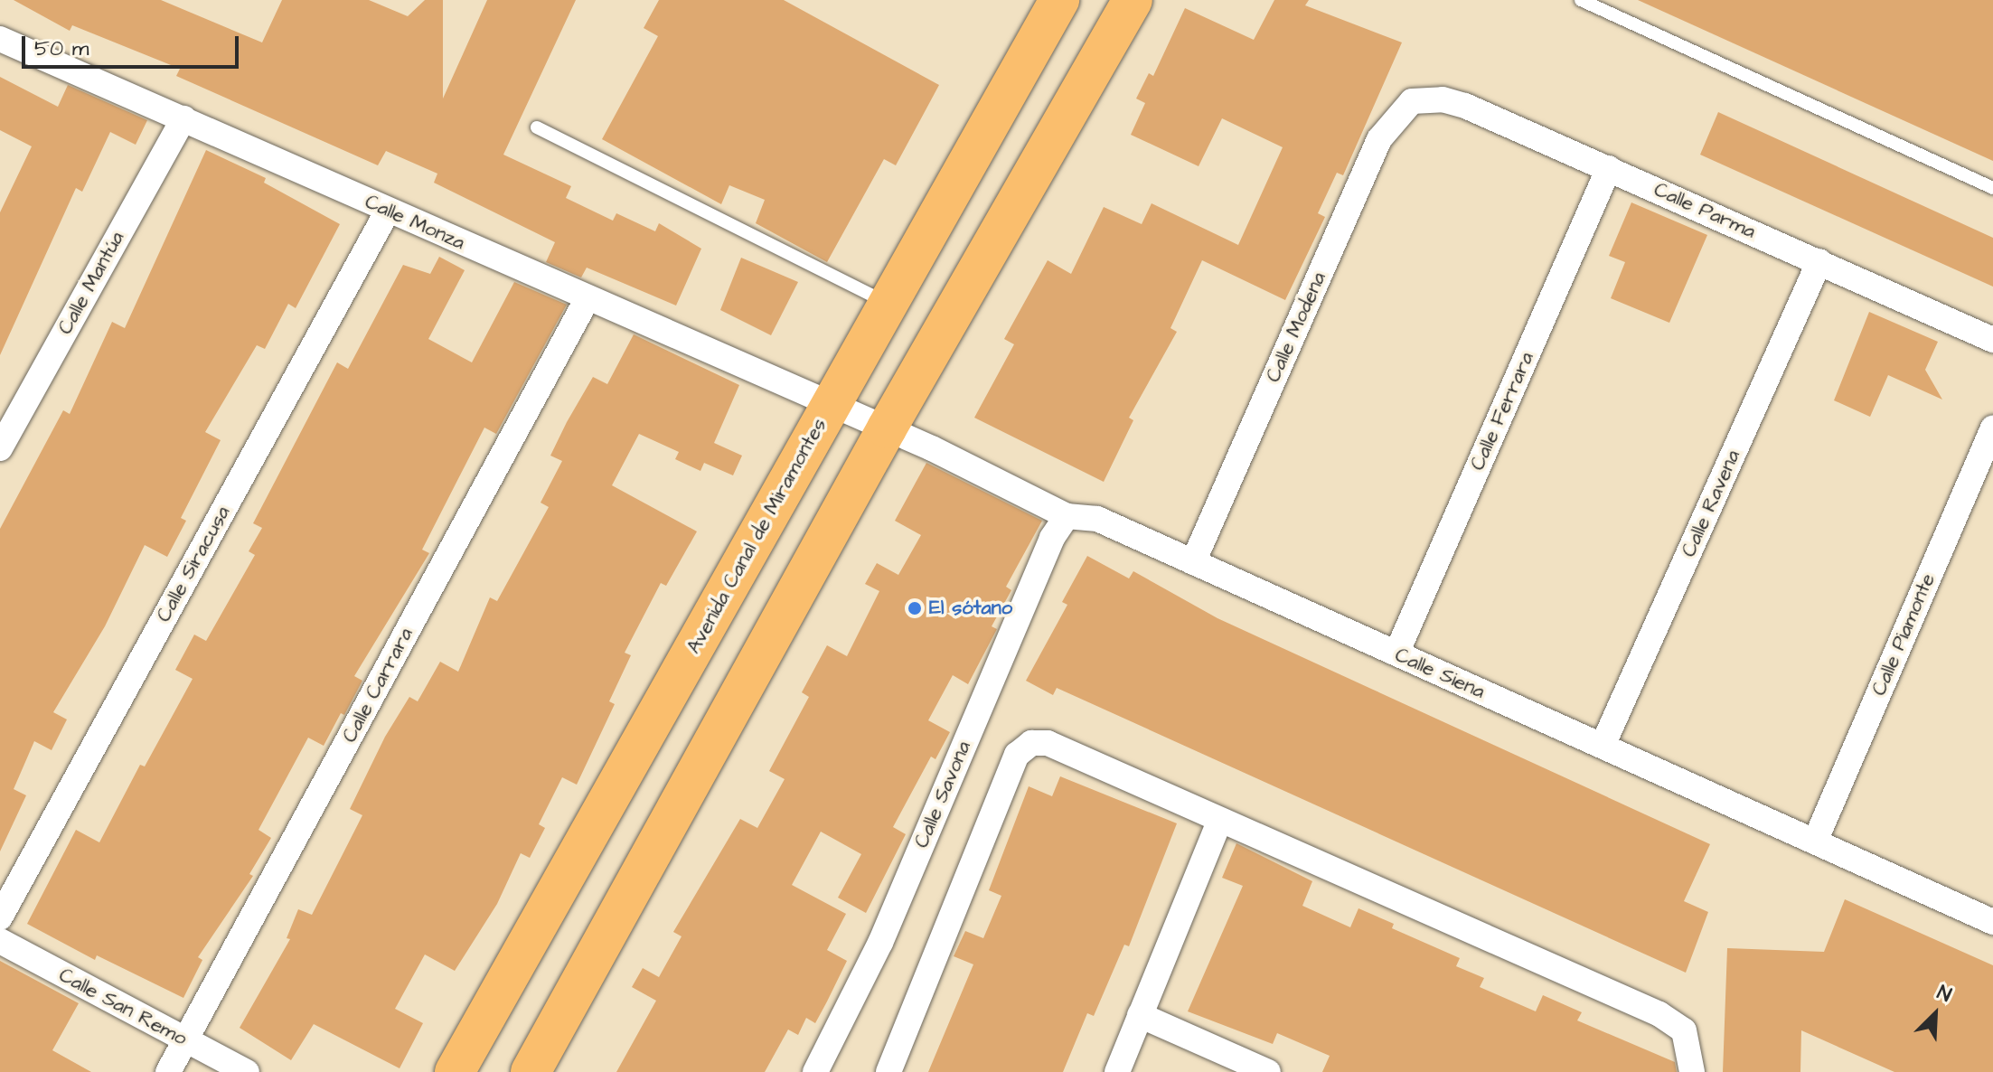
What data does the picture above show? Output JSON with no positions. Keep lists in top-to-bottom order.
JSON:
{
  "streets": {
    "main road": ["Avenida Canal de Miramontes"],
    "street": [
      "Calle Parma",
      "Calle Monza",
      "Calle Mantúa",
      "Calle Modena",
      "Calle Ferrara",
      "Calle Ravena",
      "Calle Siracusa",
      "Calle Piamonte",
      "Calle Siena",
      "Calle Carrara",
      "Calle Savona",
      "Calle San Remo"
    ]
  },
  "crossings": [
    ["Calle Parma", "Calle Modena"],
    ["Calle Parma", "Calle Ferrara"],
    ["Calle Parma", "Calle Ravena"],
    ["Calle Monza", "Calle Mantúa"],
    ["Calle Monza", "Avenida Canal de Miramontes"],
    ["Calle Monza", "Calle Siracusa"],
    ["Calle Monza", "Calle Siena"],
    ["Calle Monza", "Calle Carrara"],
    ["Calle Modena", "Calle Siena"],
    ["Calle Ferrara", "Calle Siena"],
    ["Calle Ravena", "Calle Siena"],
    ["Calle Piamonte", "Calle Siena"],
    ["Calle Siena", "Calle Savona"],
    ["Calle Carrara", "Calle San Remo"]
  ],
  "places": ["El sótano"],
  "scale_bar": "50 m",
  "north": "top right"
}
